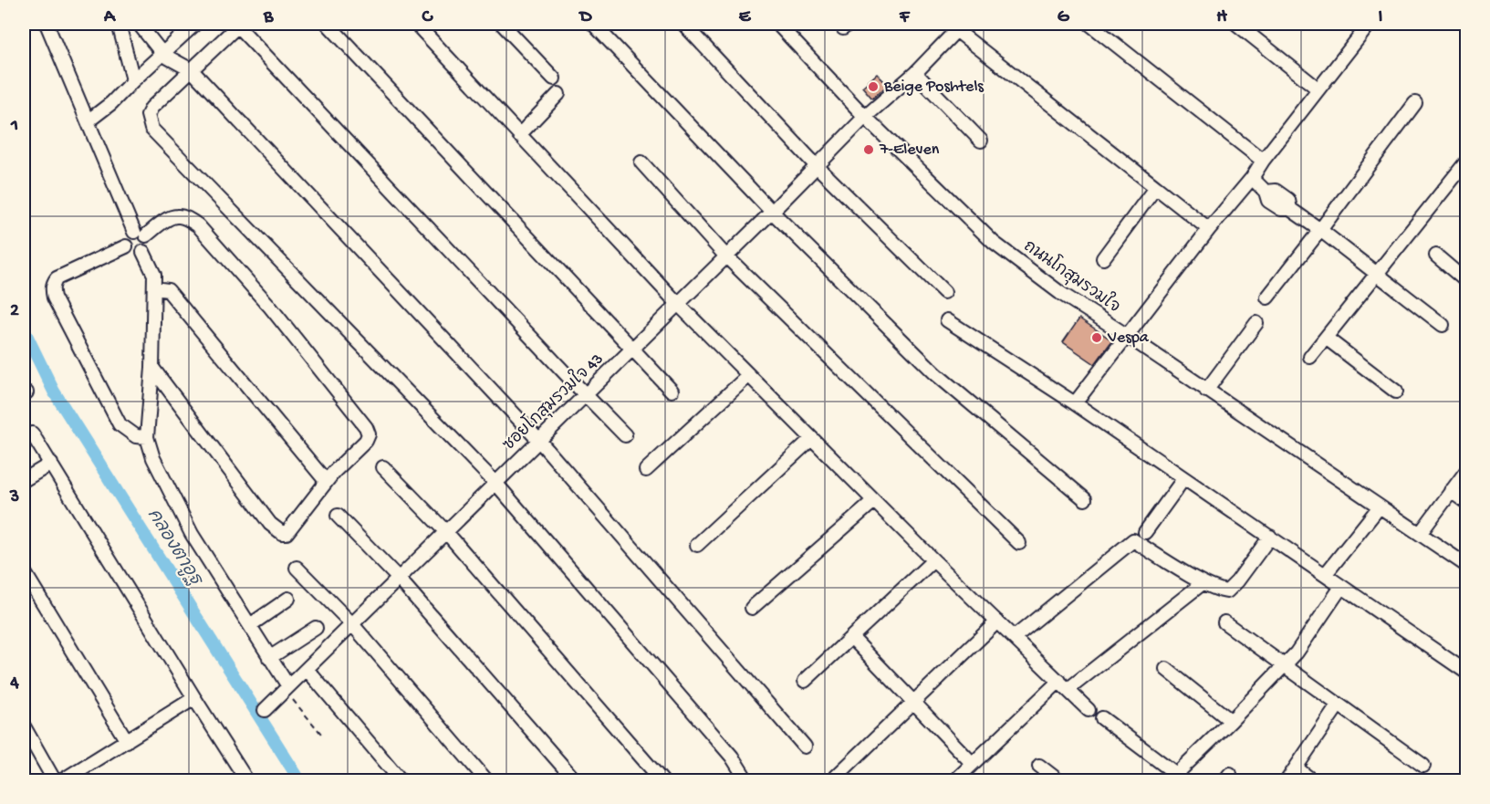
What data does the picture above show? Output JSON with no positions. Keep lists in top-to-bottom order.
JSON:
{
  "streets": {
    "street": ["ถนนโกสุมรวมใจ", "ซอยโกสุมรวมใจ 43"]
  },
  "crossings": [
    ["ถนนโกสุมรวมใจ", "ซอยโกสุมรวมใจ 43"]
  ],
  "water": ["คลองตาอูฐ"],
  "places": ["Beige Poshtels", "7-Eleven", "Vespa"],
  "grid": {
    "columns": [
      "A",
      "B",
      "C",
      "D",
      "E",
      "F",
      "G",
      "H",
      "I"
    ],
    "rows": [
      "1",
      "2",
      "3",
      "4"
    ]
  }
}
